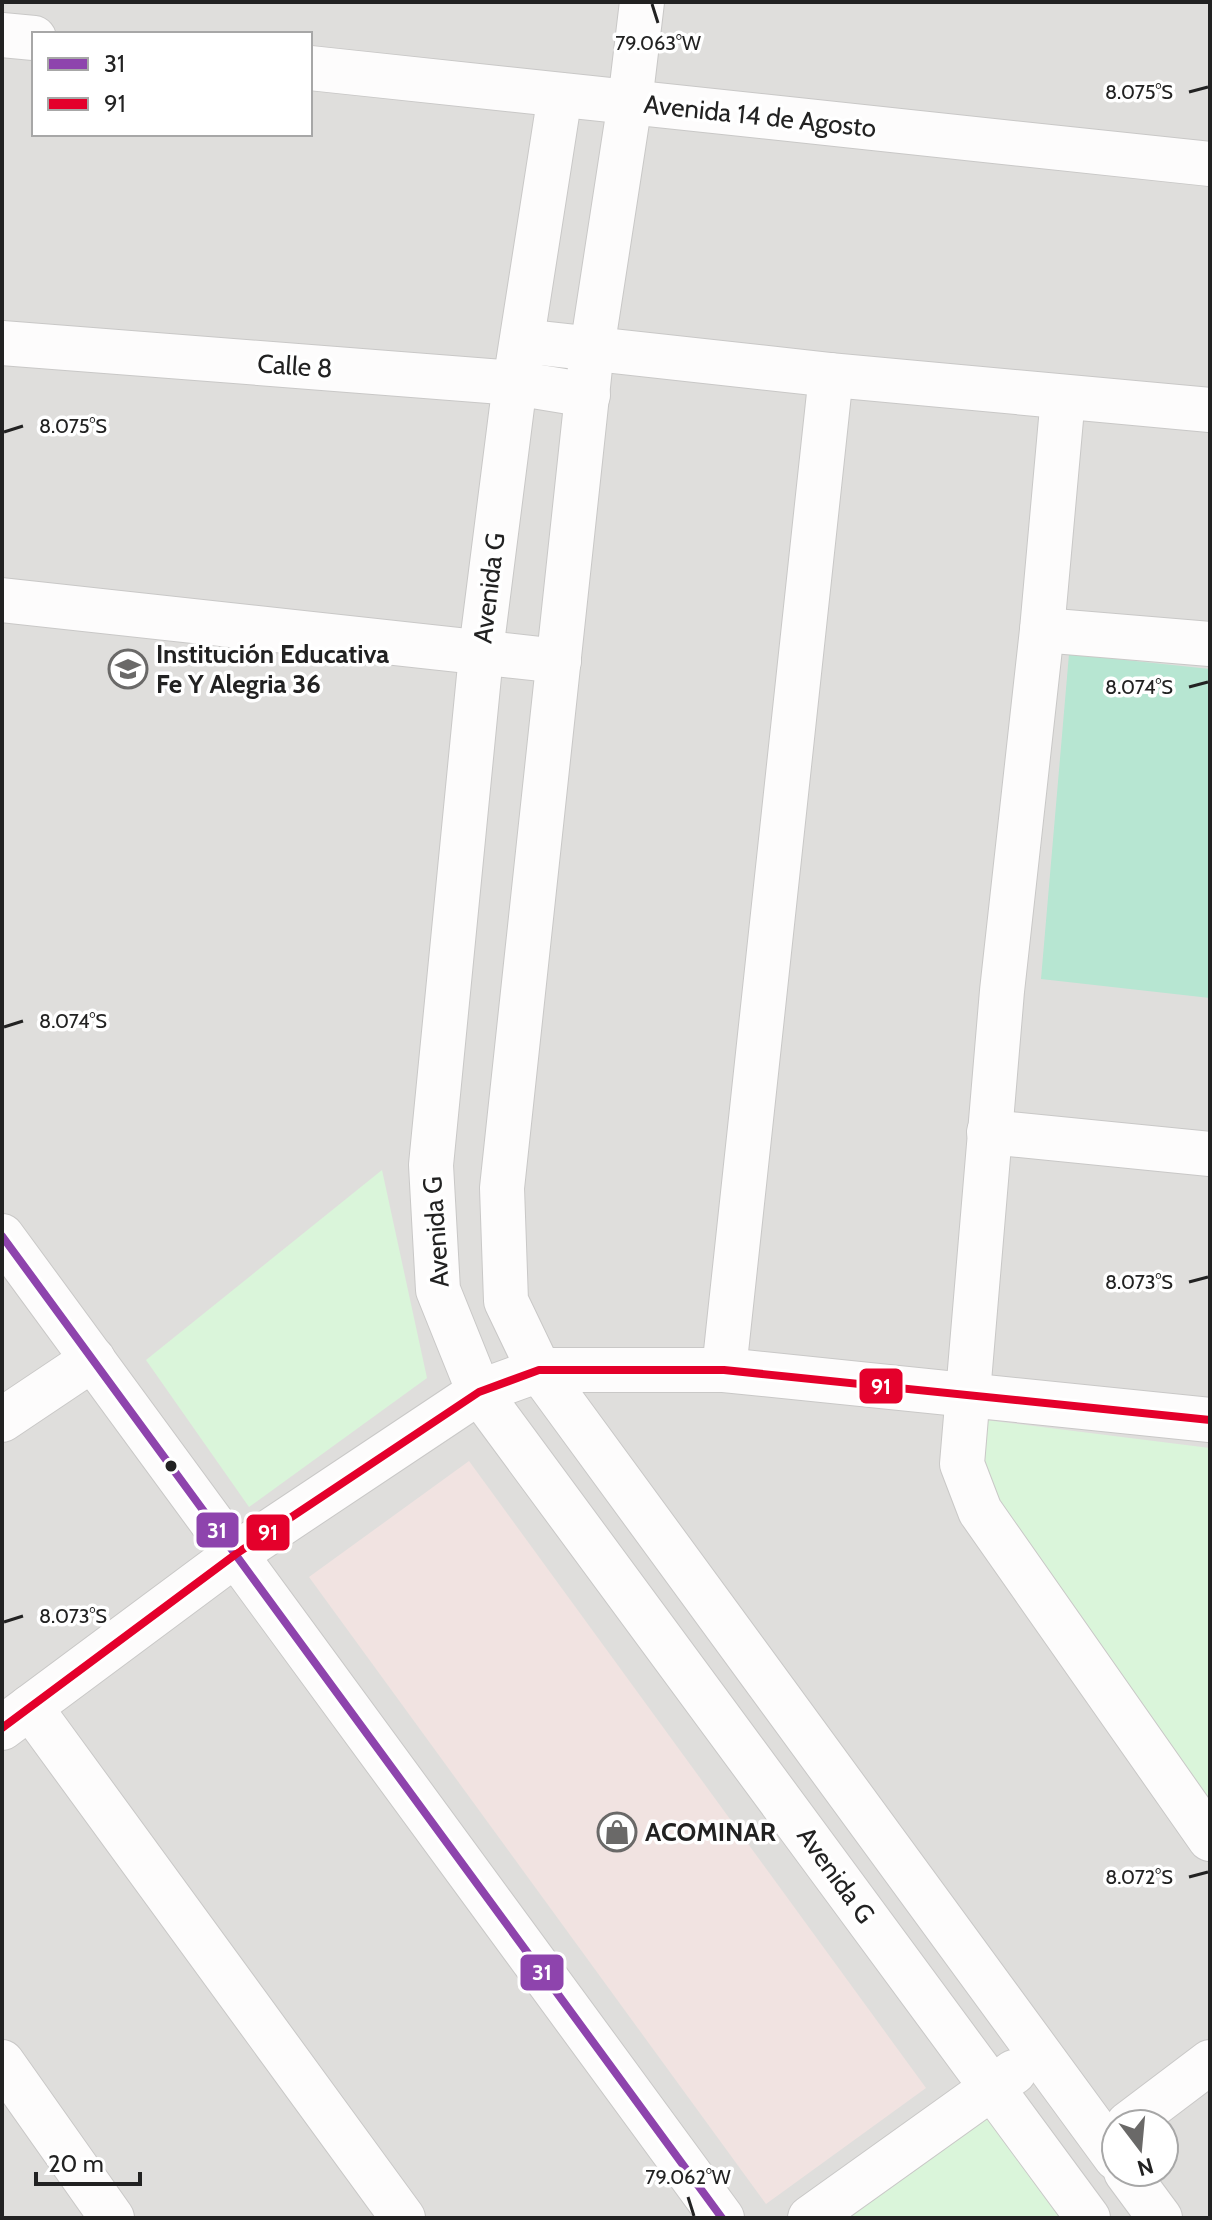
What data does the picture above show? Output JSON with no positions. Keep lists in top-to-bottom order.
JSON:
{
  "streets": {
    "street": ["Avenida 14 de Agosto", "Calle 8", "Avenida G"]
  },
  "crossings": [
    ["Avenida 14 de Agosto", "Avenida G"],
    ["Calle 8", "Avenida G"]
  ],
  "places": {
    "school or university": ["Institución Educativa Fe Y Alegria 36"],
    "shop": ["ACOMINAR"]
  },
  "lines": ["transit line 31", "transit line 91"],
  "legend": ["31", "91"],
  "scale_bar": "20 m",
  "north": "bottom",
  "coordinates": [
    "79.063°W",
    "8.075°S",
    "8.074°S",
    "8.073°S",
    "8.072°S",
    "79.062°W"
  ]
}
